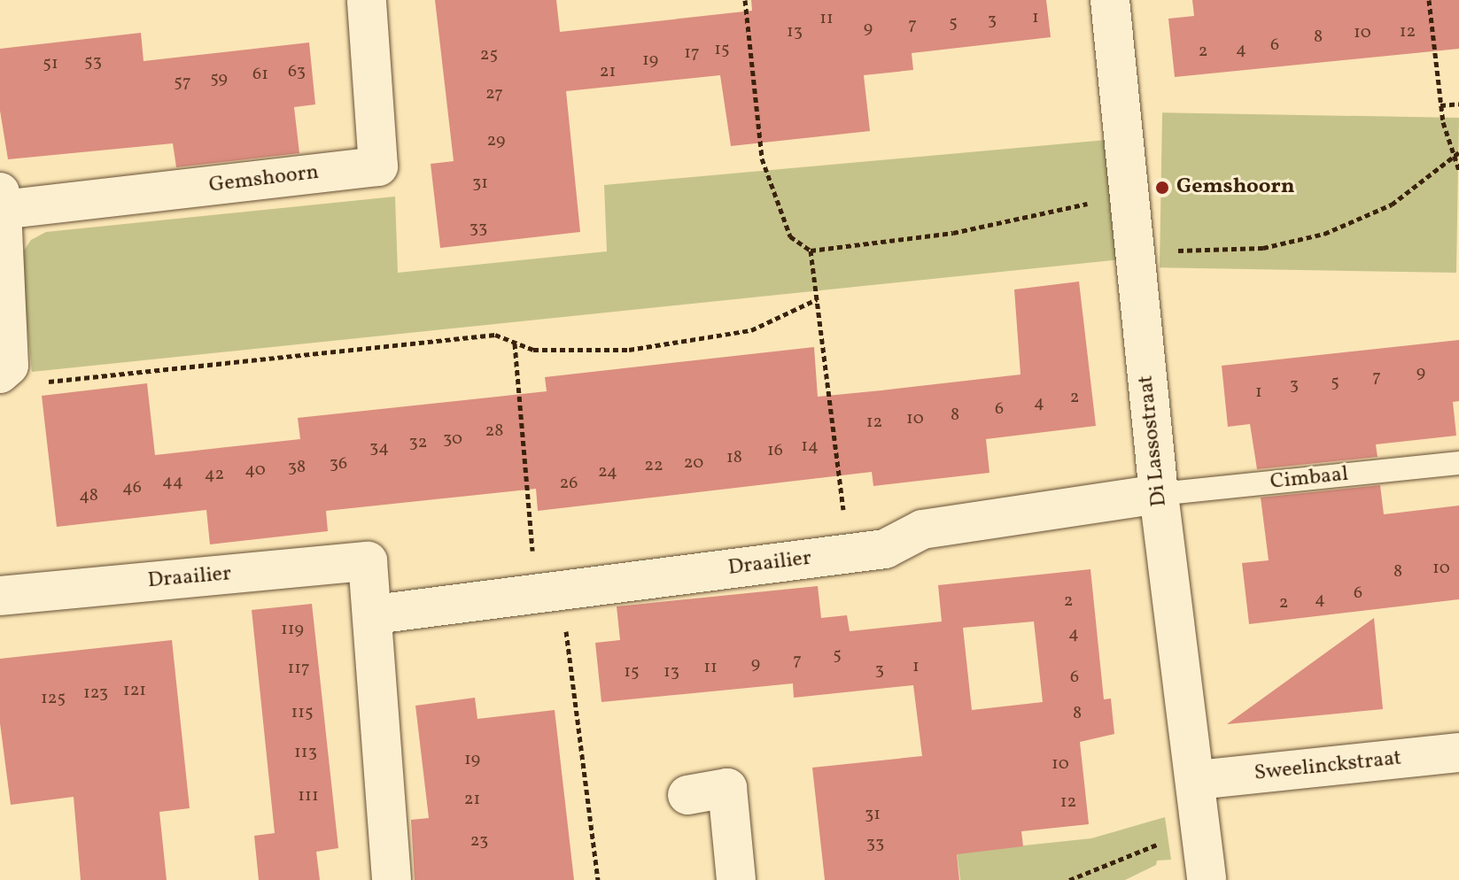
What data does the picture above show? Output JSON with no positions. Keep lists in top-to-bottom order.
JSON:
{
  "streets": {
    "street": [
      "Gemshoorn",
      "Di Lassostraat",
      "Draailier",
      "Sweelinckstraat"
    ],
    "lane": ["Cimbaal"]
  },
  "crossings": [
    ["Di Lassostraat", "Cimbaal"],
    ["Di Lassostraat", "Draailier"],
    ["Di Lassostraat", "Sweelinckstraat"],
    ["Cimbaal", "Draailier"]
  ],
  "places": ["Gemshoorn"],
  "house_numbers": [
    "1",
    "11",
    "3",
    "5",
    "7",
    "9",
    "13",
    "12",
    "10",
    "8",
    "6",
    "15",
    "4",
    "2",
    "17",
    "25",
    "19",
    "53",
    "51",
    "63",
    "21",
    "61",
    "59",
    "57",
    "27",
    "29",
    "31",
    "33",
    "9",
    "7",
    "5",
    "3",
    "1",
    "2",
    "4",
    "6",
    "8",
    "10",
    "12",
    "28",
    "30",
    "32",
    "14",
    "34",
    "16",
    "18",
    "20",
    "36",
    "22",
    "38",
    "40",
    "24",
    "42",
    "44",
    "26",
    "46",
    "48",
    "10",
    "8",
    "6",
    "4",
    "2",
    "2",
    "119",
    "4",
    "5",
    "7",
    "9",
    "1",
    "11",
    "117",
    "3",
    "15",
    "13",
    "6",
    "121",
    "123",
    "125",
    "115",
    "8",
    "113",
    "19",
    "10",
    "111",
    "21",
    "12",
    "31",
    "23",
    "33"
  ]
}
